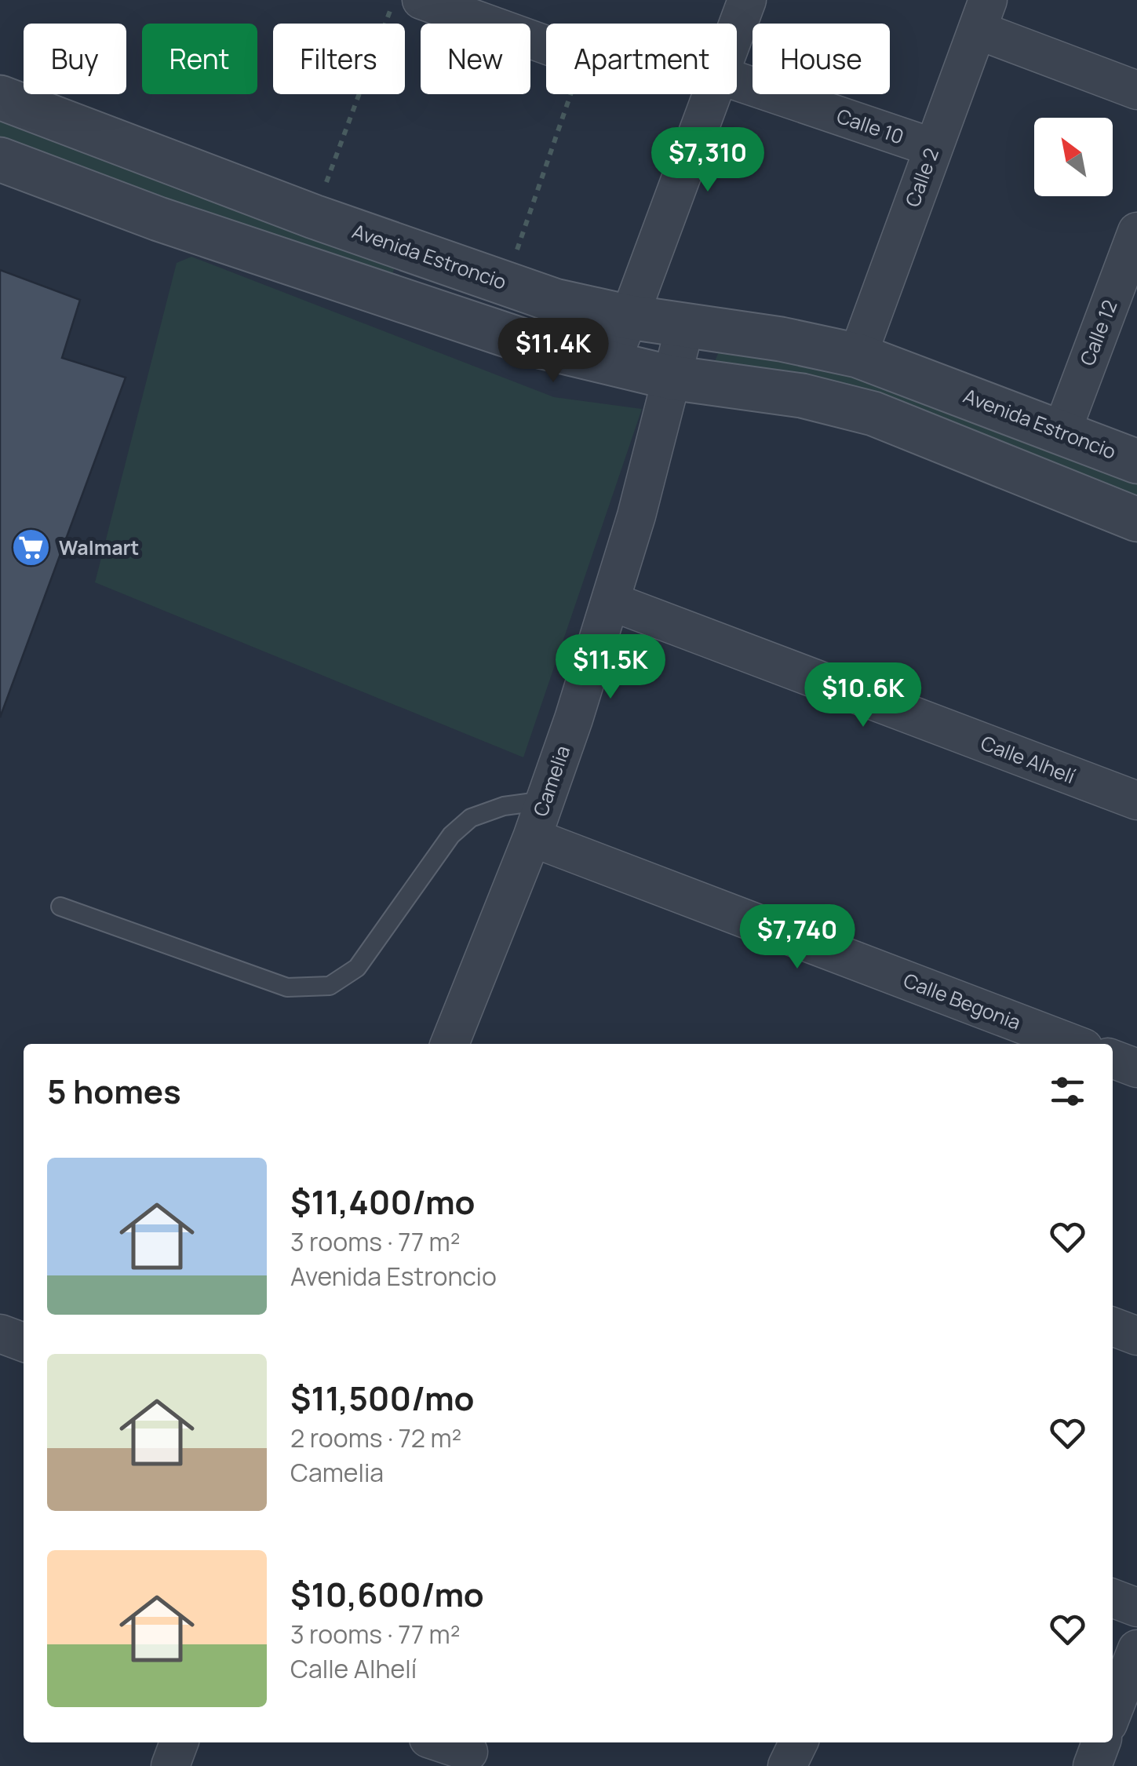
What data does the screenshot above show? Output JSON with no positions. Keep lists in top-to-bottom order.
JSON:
{
  "streets": {
    "street": [
      "Calle 10",
      "Calle 2",
      "Avenida Estroncio",
      "Calle 12",
      "Calle Alhelí",
      "Camelia",
      "Calle Begonia"
    ]
  },
  "crossings": [
    ["Calle 10", "Calle 2"],
    ["Calle 2", "Avenida Estroncio"],
    ["Avenida Estroncio", "Calle 12"],
    ["Avenida Estroncio", "Camelia"],
    ["Calle Alhelí", "Camelia"],
    ["Camelia", "Calle Begonia"]
  ],
  "places": {
    "supermarket": ["Walmart"]
  },
  "north": "top left",
  "page": {
    "chip": [
      "Buy",
      "Rent",
      "Filters",
      "New",
      "Apartment",
      "House"
    ],
    "price": [
      "$7,310",
      "$11.4K",
      "$11.5K",
      "$10.6K",
      "$7,740"
    ],
    "heading": "5 homes",
    "list": [
      {
        "name": "$11,400/mo",
        "note": "3 rooms · 77 m² · Avenida Estroncio"
      },
      {
        "name": "$11,500/mo",
        "note": "2 rooms · 72 m² · Camelia"
      },
      {
        "name": "$10,600/mo",
        "note": "3 rooms · 77 m² · Calle Alhelí"
      }
    ]
  }
}
